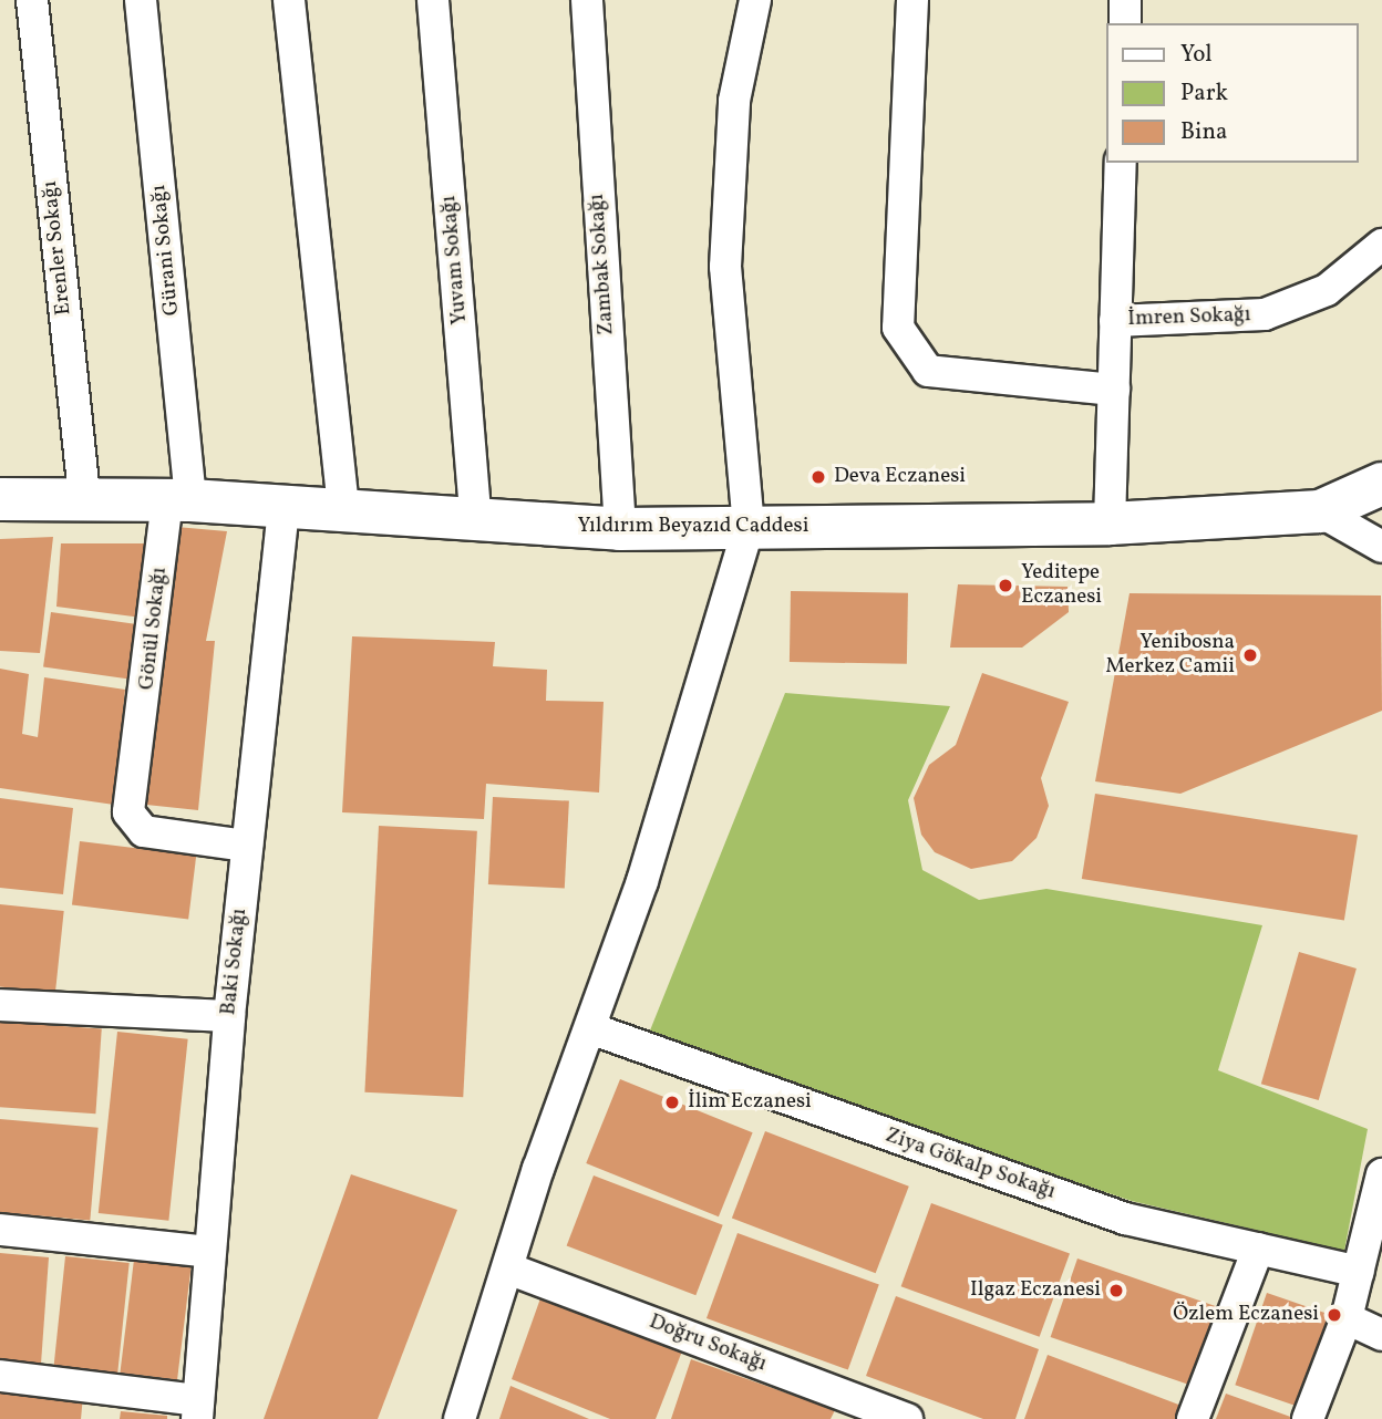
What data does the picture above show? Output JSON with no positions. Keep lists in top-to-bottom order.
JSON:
{
  "streets": {
    "main road": ["Yıldırım Beyazıd Caddesi"],
    "street": [
      "Erenler Sokağı",
      "Gürani Sokağı",
      "Yuvam Sokağı",
      "Zambak Sokağı",
      "İmren Sokağı",
      "Gönül Sokağı",
      "Baki Sokağı",
      "Ziya Gökalp Sokağı",
      "Doğru Sokağı"
    ]
  },
  "crossings": [
    ["Erenler Sokağı", "Yıldırım Beyazıd Caddesi"],
    ["Gürani Sokağı", "Yıldırım Beyazıd Caddesi"],
    ["Gürani Sokağı", "Gönül Sokağı"],
    ["Yuvam Sokağı", "Yıldırım Beyazıd Caddesi"],
    ["Zambak Sokağı", "Yıldırım Beyazıd Caddesi"],
    ["Yıldırım Beyazıd Caddesi", "Gönül Sokağı"],
    ["Yıldırım Beyazıd Caddesi", "Baki Sokağı"],
    ["Gönül Sokağı", "Baki Sokağı"]
  ],
  "places": [
    "Deva Eczanesi",
    "Yeditepe Eczanesi",
    "Yenibosna Merkez Camii",
    "İlim Eczanesi",
    "Ilgaz Eczanesi",
    "Özlem Eczanesi"
  ],
  "legend": ["Yol", "Park", "Bina"]
}
